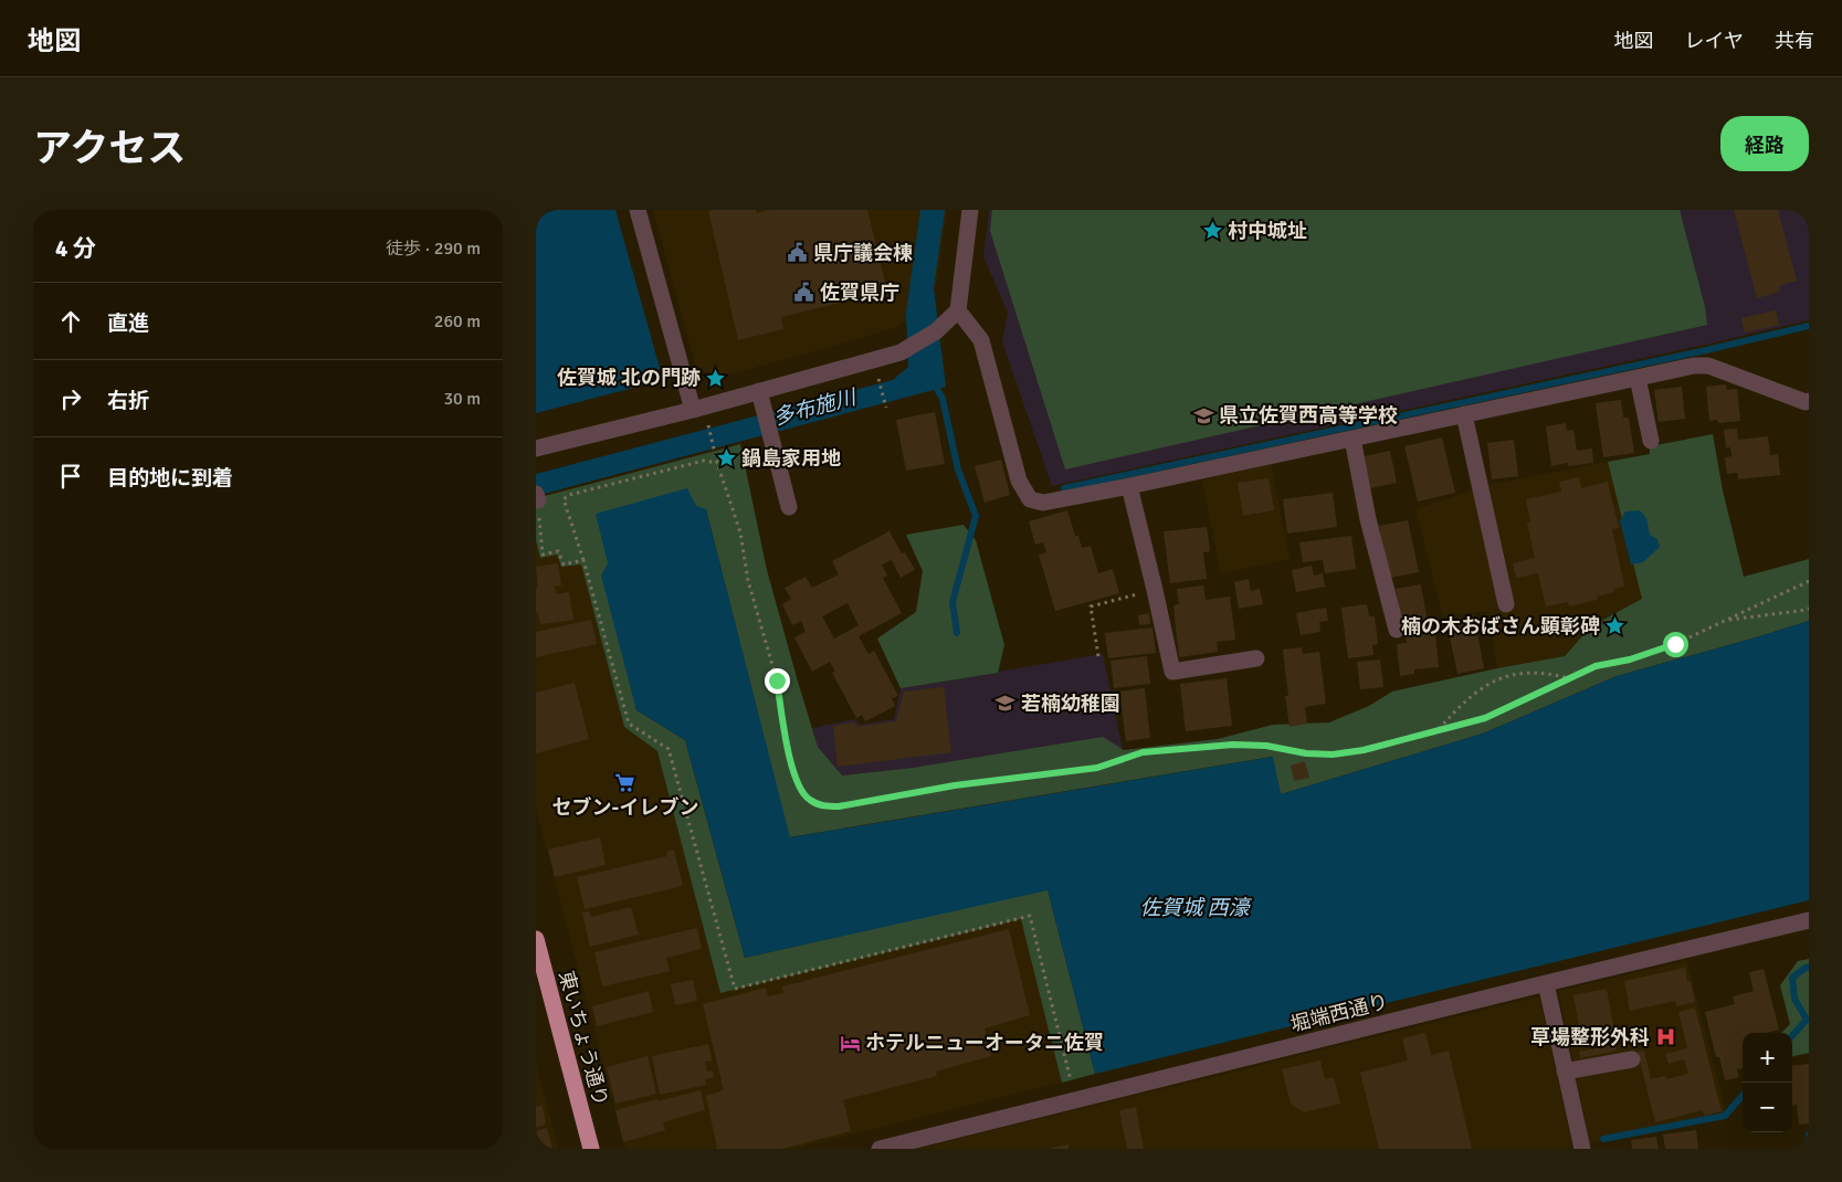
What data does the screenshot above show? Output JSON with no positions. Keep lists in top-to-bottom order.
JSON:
{
  "streets": {
    "highway": ["東いちょう通り"],
    "street": ["堀端西通り"]
  },
  "water": ["多布施川", "佐賀城 西濠"],
  "places": {
    "place": [
      "村中城址",
      "佐賀城 北の門跡",
      "鍋島家用地",
      "楠の木おばさん顕彰碑"
    ],
    "public building": ["県庁議会棟", "佐賀県庁"],
    "school or university": ["県立佐賀西高等学校", "若楠幼稚園"],
    "supermarket": ["セブン-イレブン"],
    "hospital": ["草場整形外科"],
    "hotel": ["ホテルニューオータニ佐賀"]
  },
  "page": {
    "header": "地図",
    "nav": ["地図", "レイヤ", "共有"],
    "title": "アクセス",
    "buttons": "経路",
    "heading": ["4 分", "徒歩 · 290 m"],
    "list": [
      ["直進", "260 m"],
      ["右折", "30 m"],
      "目的地に到着"
    ],
    "map_buttons": ["+", "−"]
  }
}
